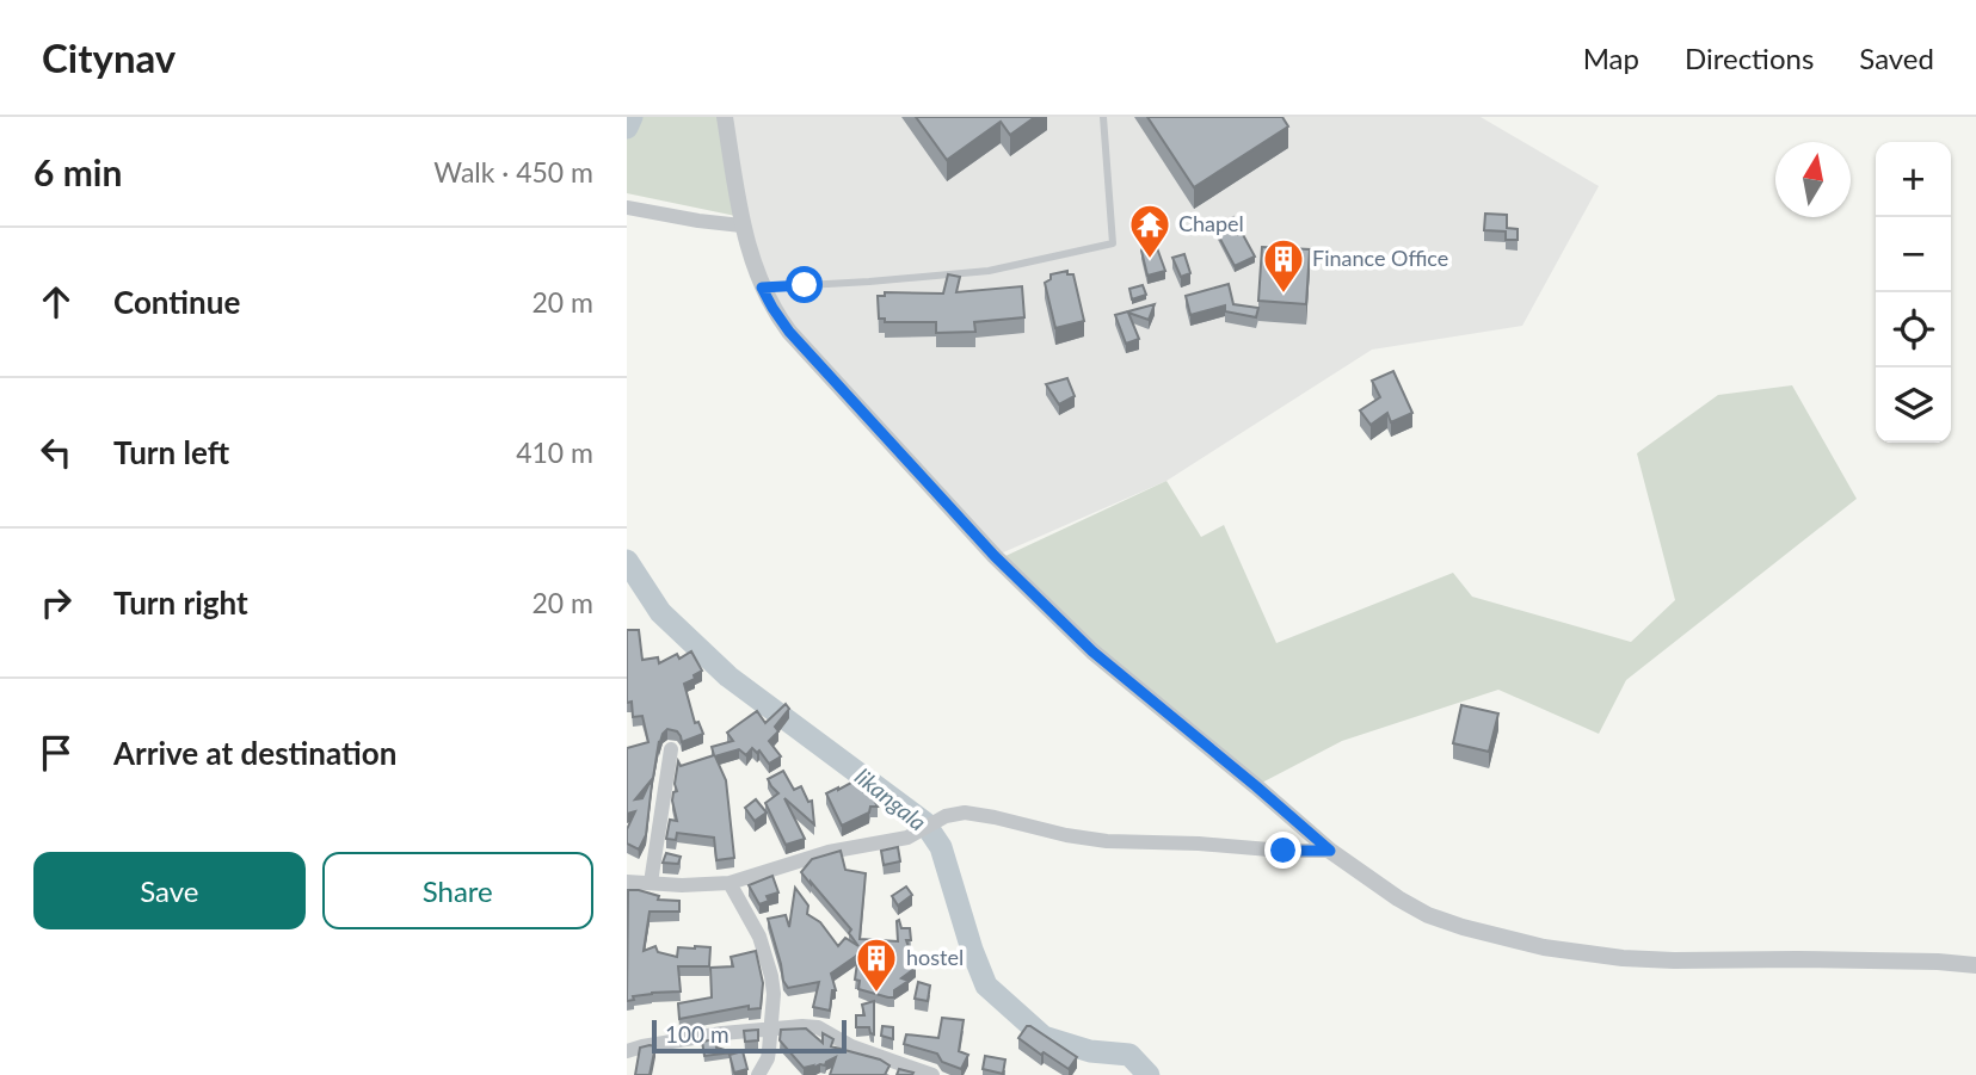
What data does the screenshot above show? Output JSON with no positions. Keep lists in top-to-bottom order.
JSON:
{
  "water": ["likangala"],
  "places": {
    "temple": ["Chapel"],
    "building": ["Finance Office", "hostel"]
  },
  "scale_bar": "100 m",
  "north": "top",
  "page": {
    "header": "Citynav",
    "nav": ["Map", "Directions", "Saved"],
    "heading": ["6 min", "Walk · 450 m"],
    "map_buttons": ["+", "−"],
    "list": [
      ["Continue", "20 m"],
      ["Turn left", "410 m"],
      ["Turn right", "20 m"],
      "Arrive at destination"
    ],
    "buttons": ["Save", "Share"],
    "scale": "100 m"
  }
}
